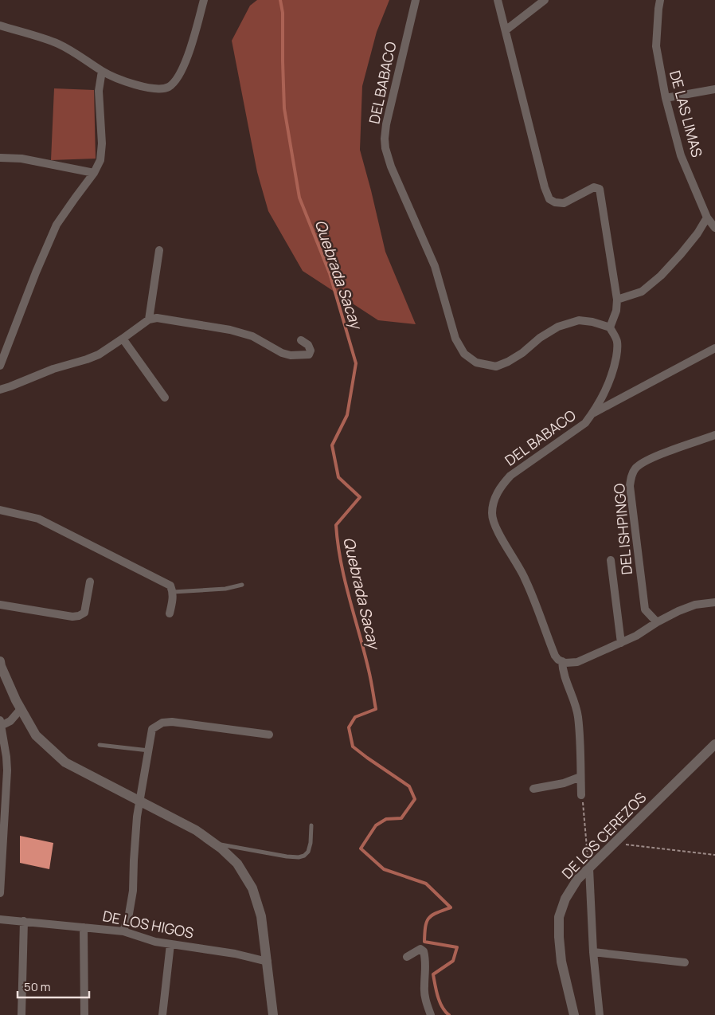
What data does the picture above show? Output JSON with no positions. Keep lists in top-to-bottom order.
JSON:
{
  "streets": {
    "street": [
      "DEL BABACO",
      "DE LAS LIMAS",
      "DEL ISHPINGO",
      "DE LOS CEREZOS",
      "DE LOS HIGOS"
    ]
  },
  "water": ["Quebrada Sacay"],
  "scale_bar": "50 m"
}
